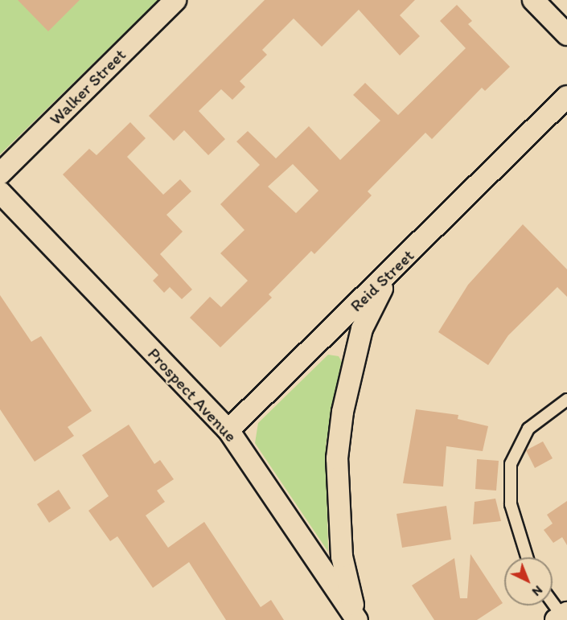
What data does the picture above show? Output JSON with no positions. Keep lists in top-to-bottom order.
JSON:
{
  "streets": {
    "street": ["Walker Street", "Reid Street", "Prospect Avenue"]
  },
  "crossings": [
    ["Reid Street", "Prospect Avenue"]
  ],
  "north": "bottom right"
}
